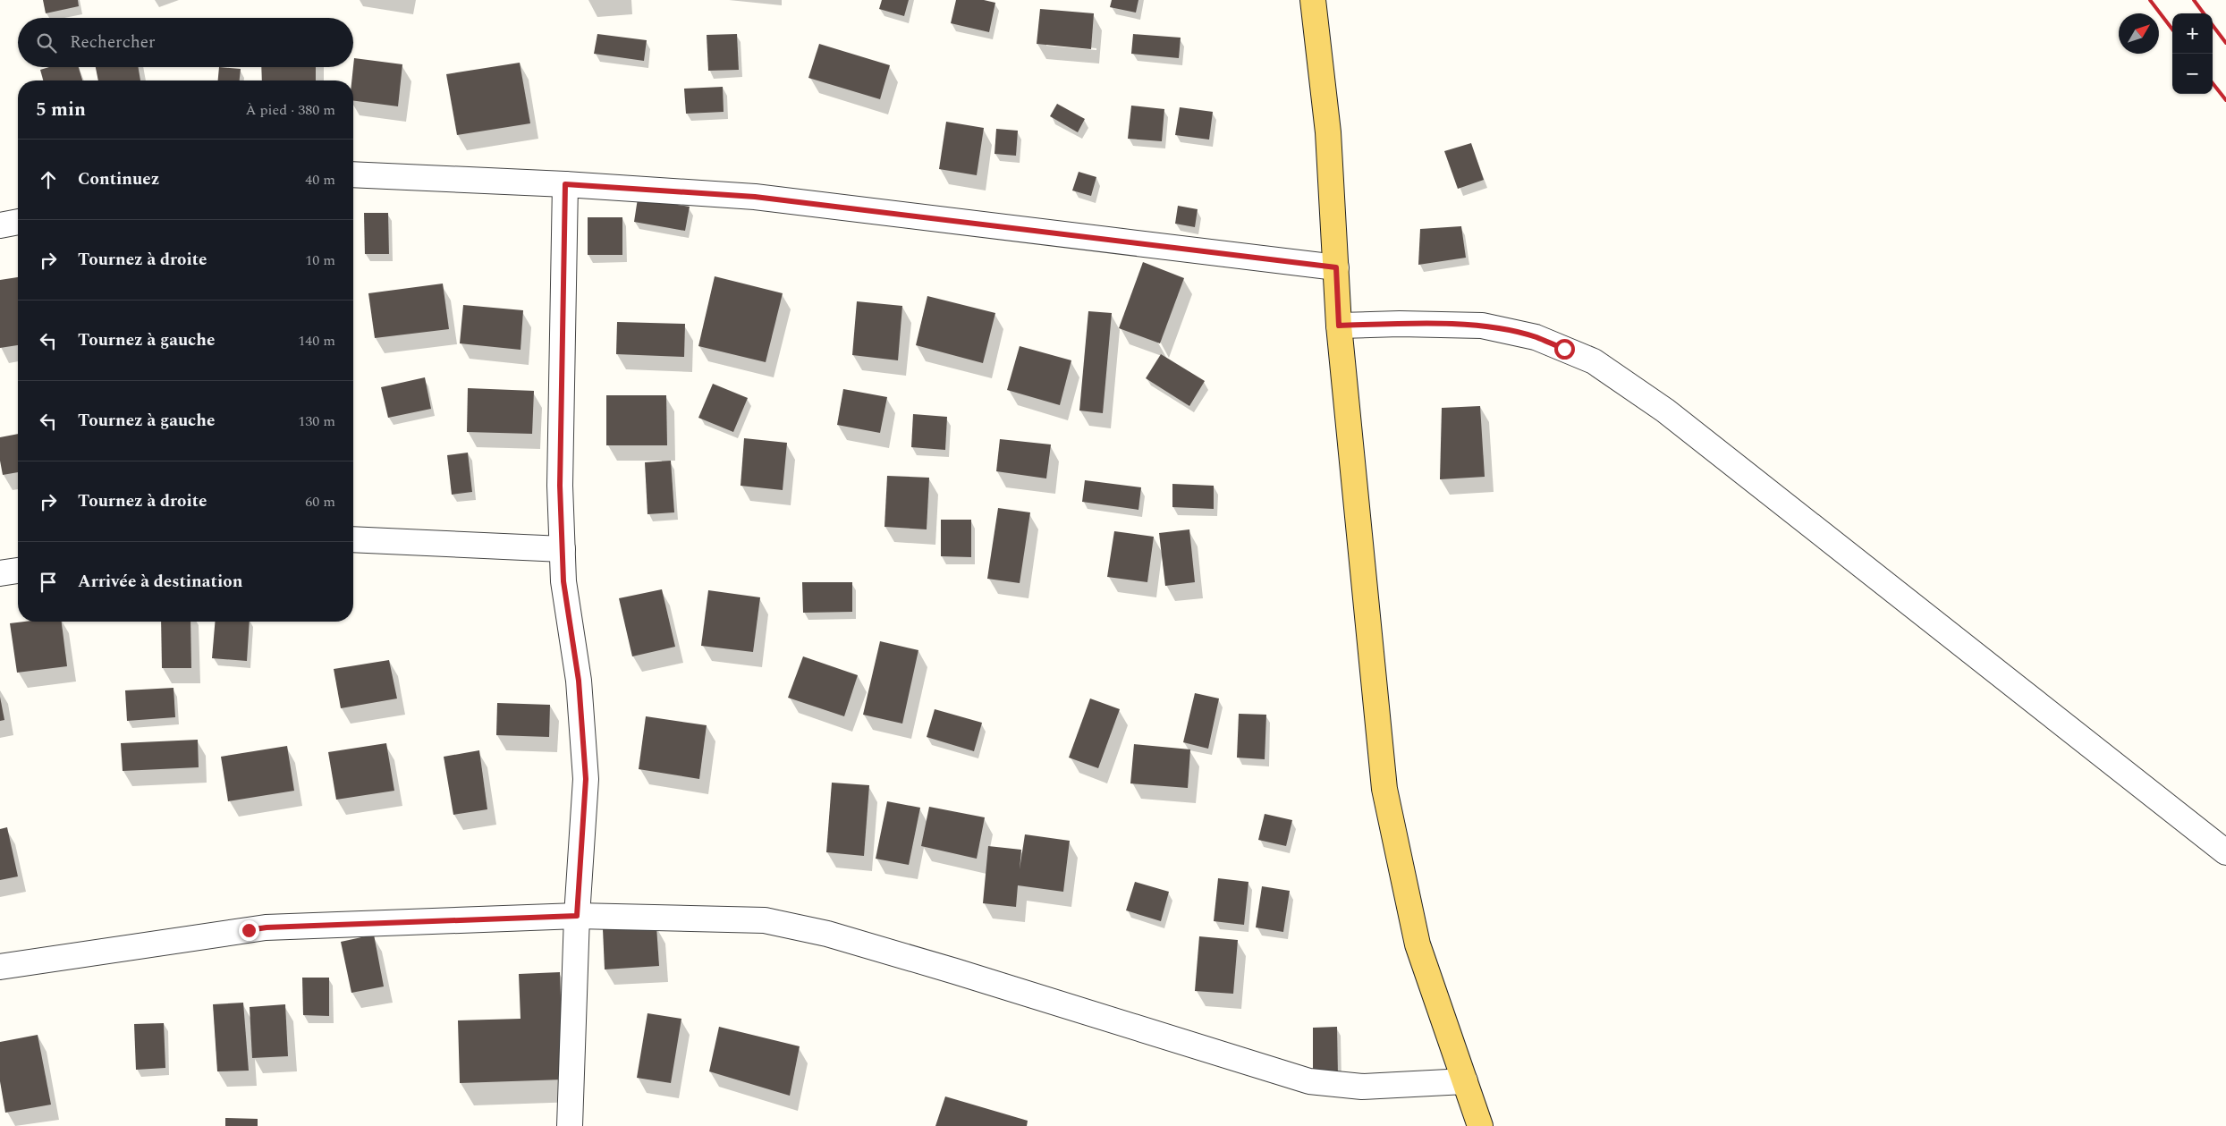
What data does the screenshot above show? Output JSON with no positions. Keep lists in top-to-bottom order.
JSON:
{
  "north": "top right",
  "page": {
    "map_buttons": ["+", "−"],
    "search": "Rechercher",
    "heading": ["5 min", "À pied · 380 m"],
    "list": [
      ["Continuez", "40 m"],
      ["Tournez à droite", "10 m"],
      ["Tournez à gauche", "140 m"],
      ["Tournez à gauche", "130 m"],
      ["Tournez à droite", "60 m"],
      "Arrivée à destination"
    ]
  }
}
